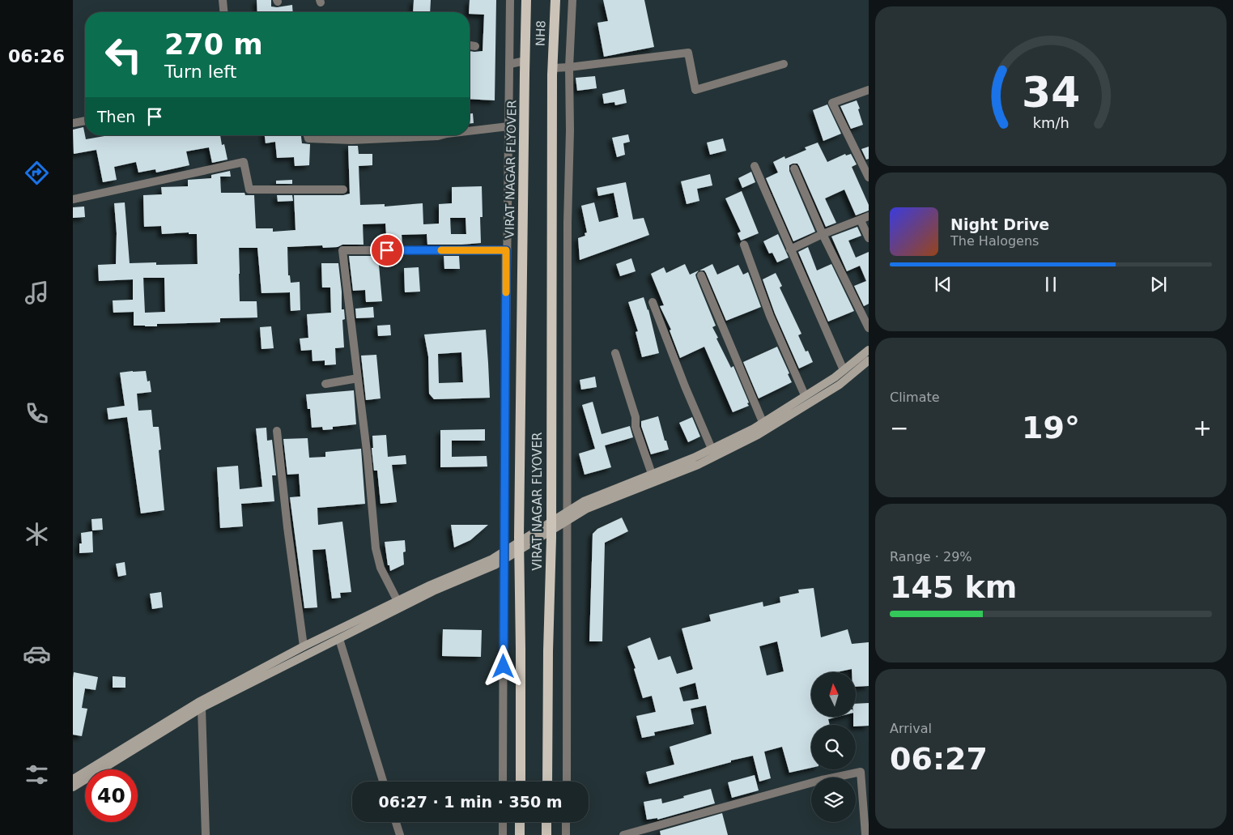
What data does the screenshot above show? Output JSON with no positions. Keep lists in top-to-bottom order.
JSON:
{
  "streets": {
    "main road": ["NH8", "VIRAT NAGAR FLYOVER"]
  },
  "crossings": [
    ["NH8", "VIRAT NAGAR FLYOVER"]
  ],
  "north": "top",
  "page": {
    "tabs": "06:26",
    "turn": ["270 m", "Turn left"],
    "then": "Then",
    "song": ["Night Drive", "The Halogens"],
    "tile": [
      "Climate",
      ["Range · 29%", "145 km"],
      ["Arrival", "06:27"]
    ],
    "heat": ["−", "19°", "+"],
    "limit": "40",
    "trip": "06:27 · 1 min · 350 m",
    "gauge": ["34", "km/h"]
  }
}
